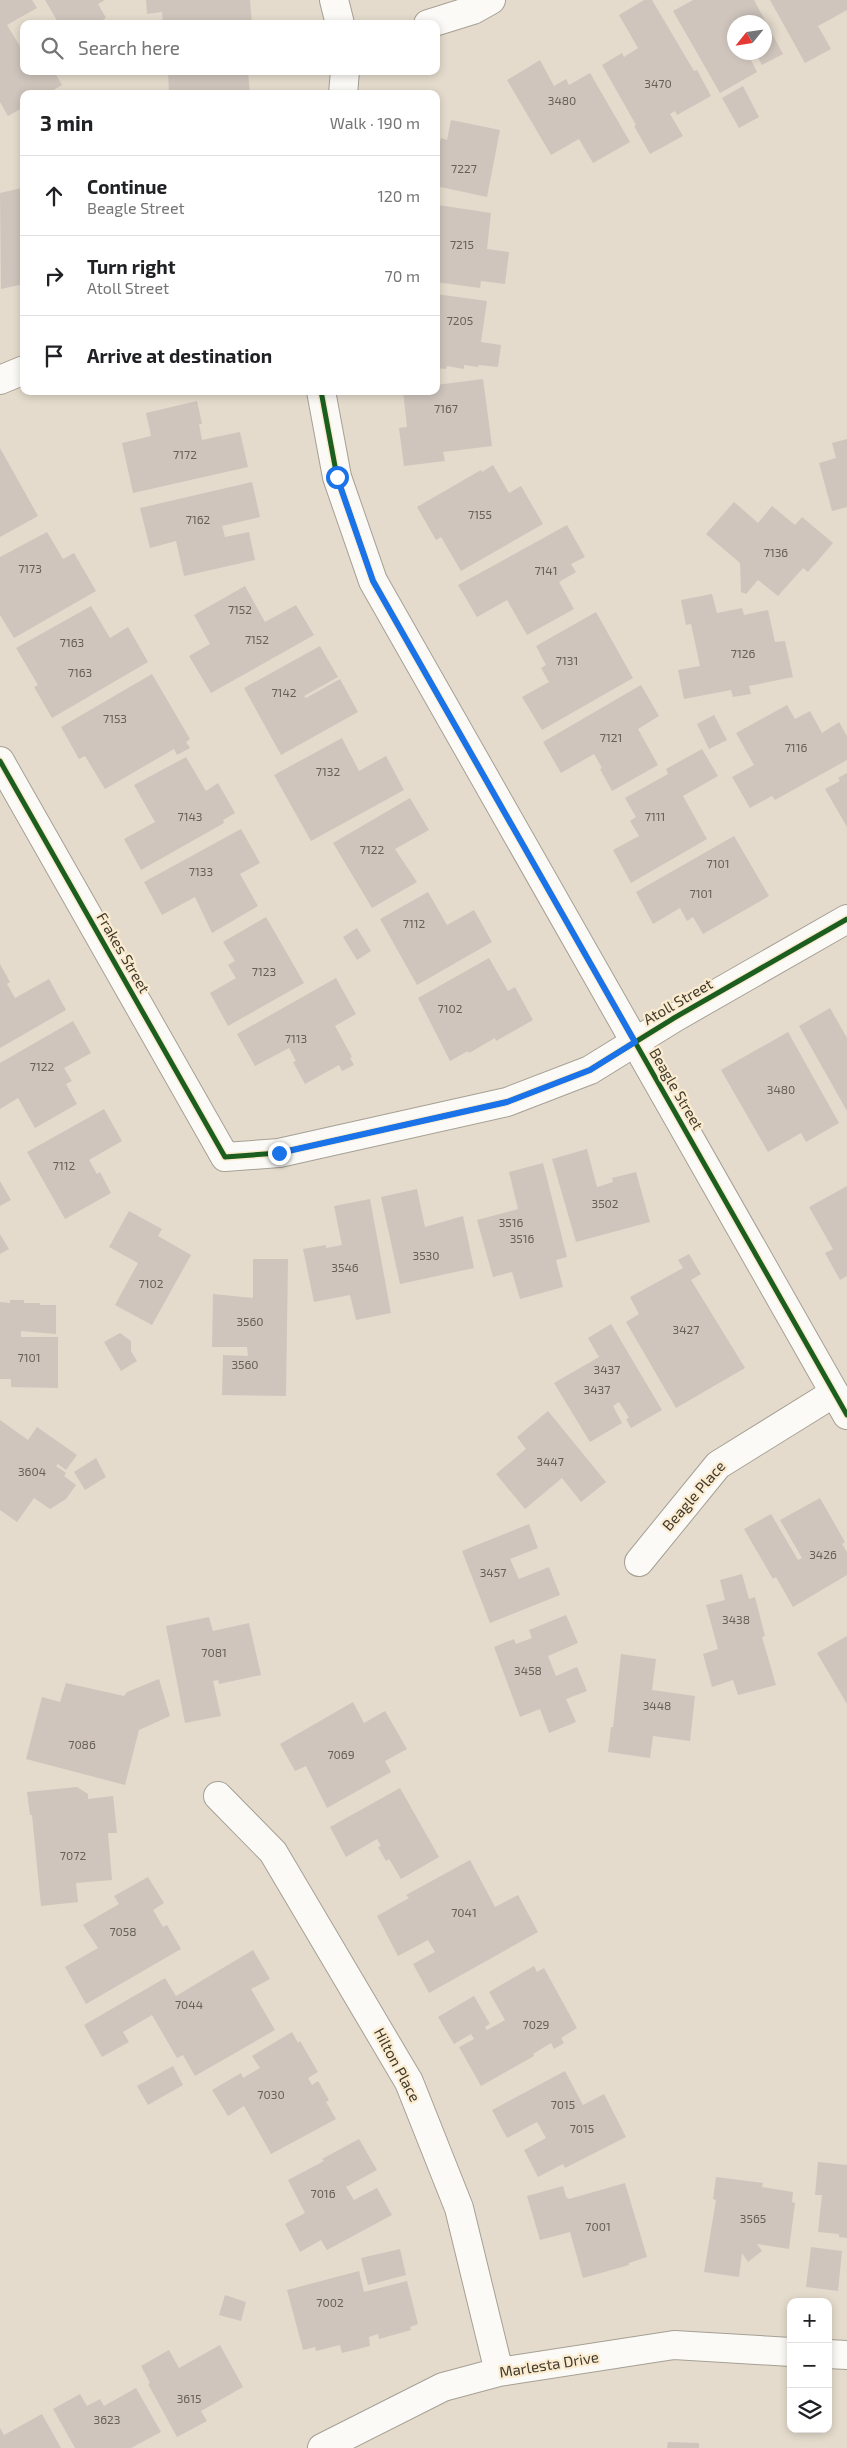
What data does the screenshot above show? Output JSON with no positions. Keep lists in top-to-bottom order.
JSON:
{
  "streets": {
    "street": [
      "Frakes Street",
      "Atoll Street",
      "Beagle Street",
      "Beagle Place",
      "Hilton Place",
      "Marlesta Drive"
    ]
  },
  "crossings": [
    ["Frakes Street", "Atoll Street"],
    ["Atoll Street", "Beagle Street"],
    ["Beagle Street", "Beagle Place"],
    ["Hilton Place", "Marlesta Drive"]
  ],
  "house_numbers": [
    "3470",
    "3480",
    "7227",
    "7215",
    "7205",
    "7167",
    "7172",
    "7155",
    "7162",
    "7136",
    "7173",
    "7141",
    "7152",
    "7152",
    "7163",
    "7126",
    "7131",
    "7163",
    "7142",
    "7153",
    "7121",
    "7116",
    "7132",
    "7143",
    "7111",
    "7122",
    "7101",
    "7133",
    "7101",
    "7112",
    "7123",
    "7102",
    "7113",
    "7122",
    "3480",
    "7112",
    "3502",
    "3516",
    "3516",
    "3530",
    "3546",
    "7102",
    "3560",
    "3427",
    "7101",
    "3560",
    "3437",
    "3437",
    "3447",
    "3604",
    "3426",
    "3457",
    "3438",
    "7081",
    "3458",
    "3448",
    "7086",
    "7069",
    "7072",
    "7041",
    "7058",
    "7044",
    "7029",
    "7030",
    "7015",
    "7015",
    "7016",
    "3565",
    "7001",
    "7002",
    "3615",
    "3623"
  ],
  "north": "bottom left",
  "page": {
    "search": "Search here",
    "heading": ["3 min", "Walk · 190 m"],
    "list": [
      ["Continue", "Beagle Street", "120 m"],
      ["Turn right", "Atoll Street", "70 m"],
      "Arrive at destination"
    ],
    "map_buttons": ["+", "−"]
  }
}
